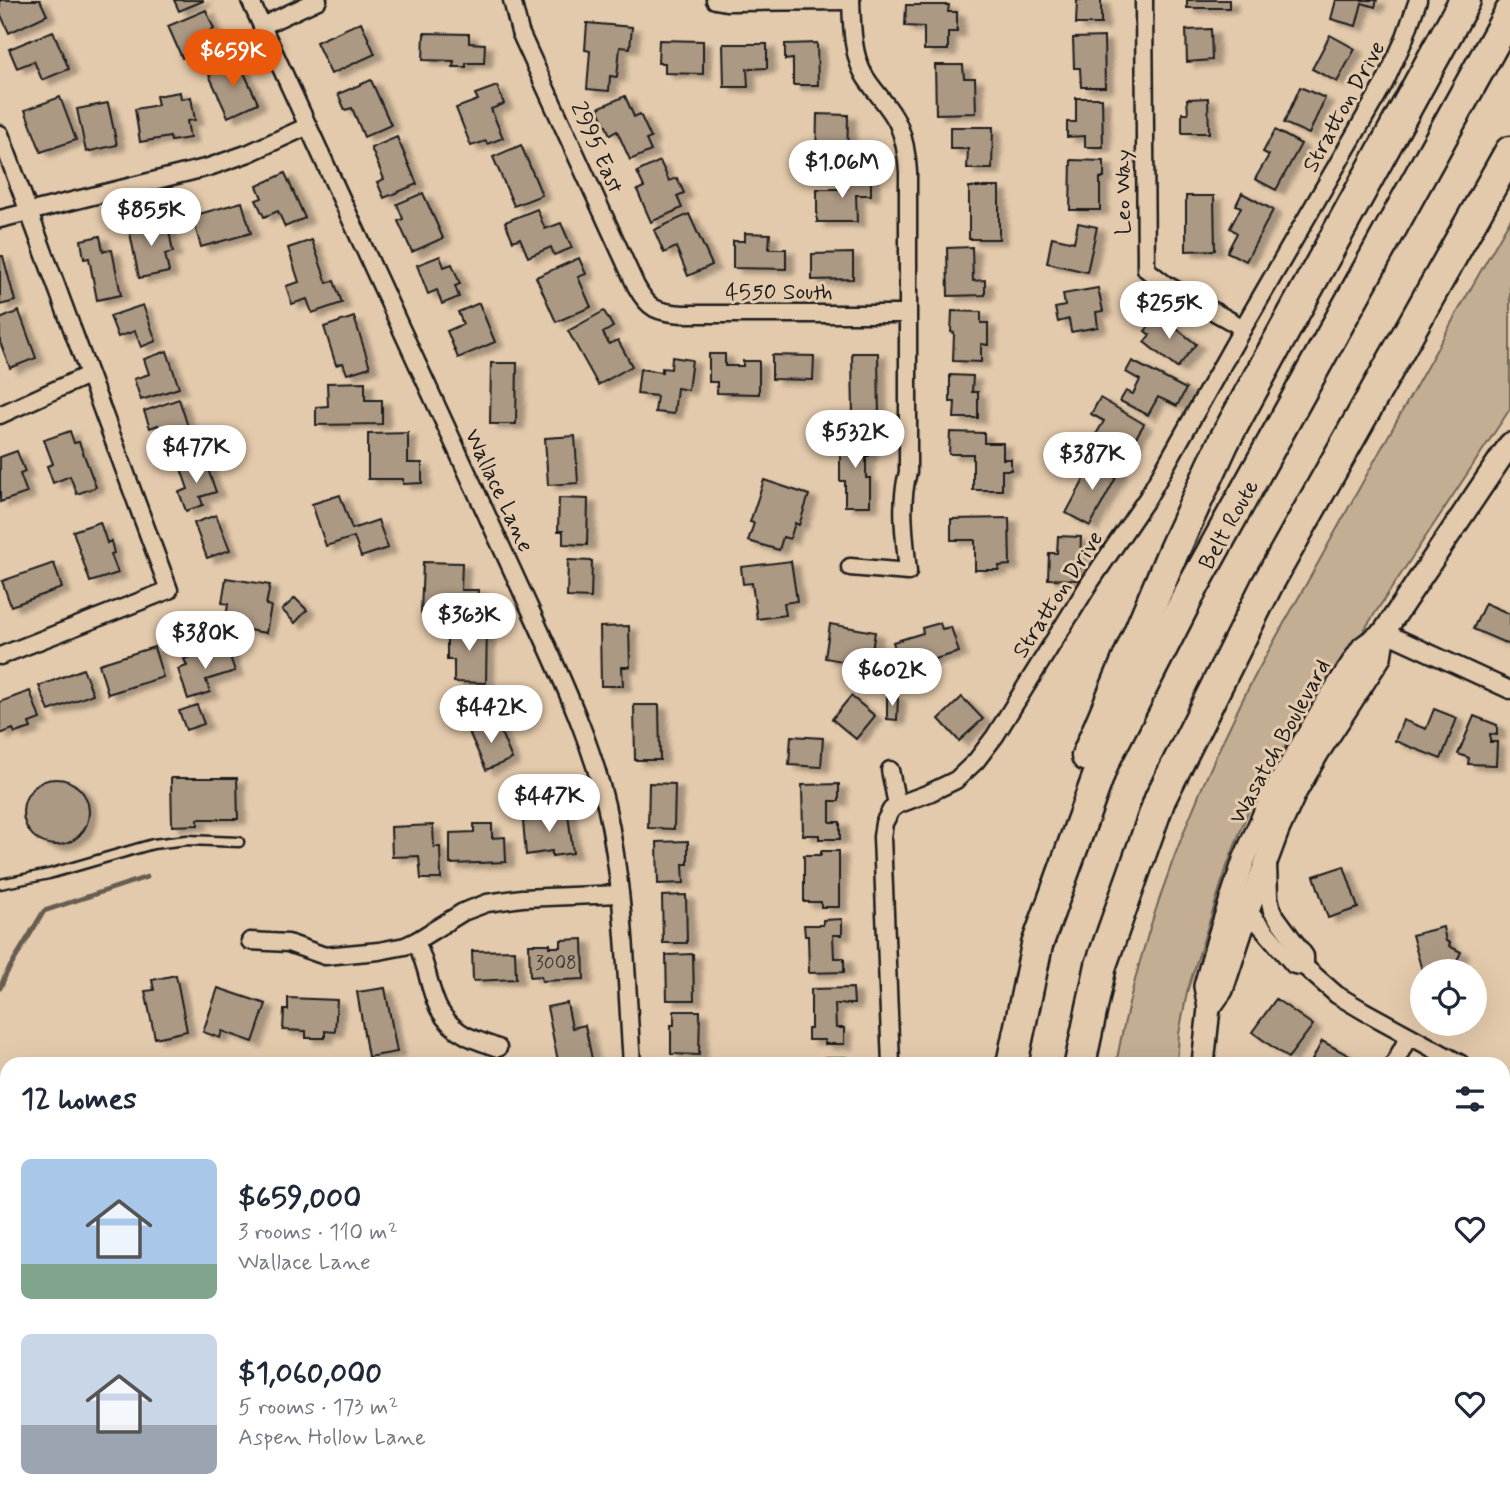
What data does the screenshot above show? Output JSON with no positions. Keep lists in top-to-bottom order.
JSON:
{
  "streets": {
    "highway": ["Belt Route"],
    "street": [
      "Stratton Drive",
      "2995 East",
      "Leo Way",
      "4550 South",
      "Wallace Lane",
      "Wasatch Boulevard"
    ]
  },
  "crossings": [
    ["Stratton Drive", "Leo Way"],
    ["2995 East", "4550 South"]
  ],
  "house_numbers": ["3008"],
  "page": {
    "price": [
      "$659K",
      "$1.06M",
      "$855K",
      "$255K",
      "$532K",
      "$477K",
      "$387K",
      "$363K",
      "$380K",
      "$602K",
      "$442K",
      "$447K"
    ],
    "heading": "12 homes",
    "list": [
      {
        "name": "$659,000",
        "note": "3 rooms · 110 m² · Wallace Lane"
      },
      {
        "name": "$1,060,000",
        "note": "5 rooms · 173 m² · Aspen Hollow Lane"
      }
    ]
  }
}
